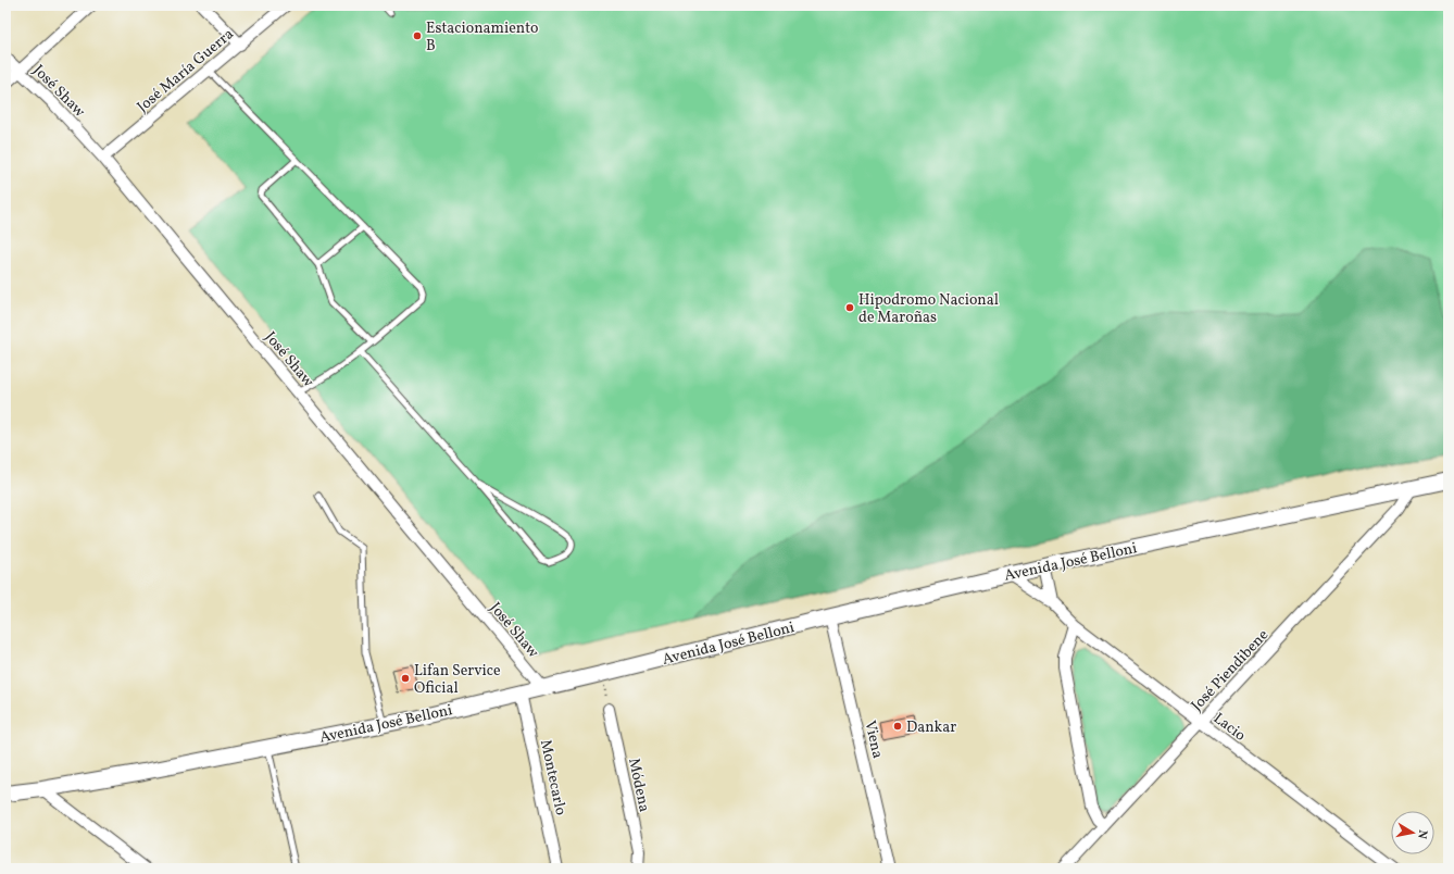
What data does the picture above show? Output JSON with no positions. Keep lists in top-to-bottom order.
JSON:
{
  "streets": {
    "main road": ["Avenida José Belloni"],
    "street": [
      "José María Guerra",
      "José Shaw",
      "José Piendibene",
      "Lacio",
      "Viena",
      "Montecarlo",
      "Módena"
    ]
  },
  "crossings": [
    ["José María Guerra", "José Shaw"],
    ["José Shaw", "Avenida José Belloni"],
    ["Avenida José Belloni", "José Piendibene"],
    ["Avenida José Belloni", "Lacio"],
    ["Avenida José Belloni", "Viena"],
    ["Avenida José Belloni", "Montecarlo"],
    ["José Piendibene", "Lacio"]
  ],
  "places": [
    "Estacionamiento B",
    "Hipodromo Nacional de Maroñas",
    "Lifan Service Oficial",
    "Dankar"
  ],
  "north": "right"
}
